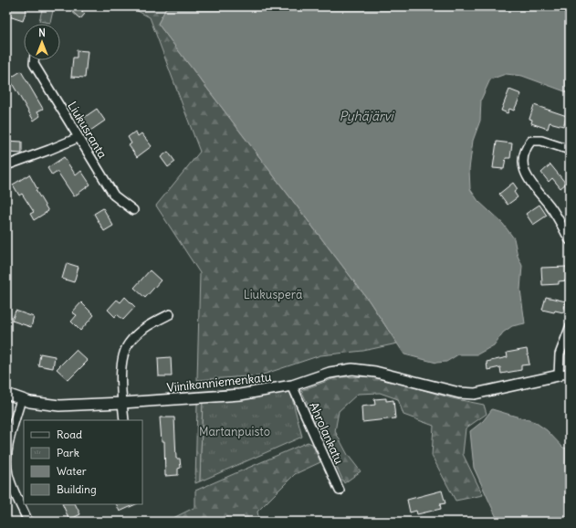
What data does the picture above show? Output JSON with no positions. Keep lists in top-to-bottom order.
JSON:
{
  "streets": {
    "street": ["Liukusranta", "Viinikanniemenkatu", "Ahrolankatu"]
  },
  "crossings": [
    ["Viinikanniemenkatu", "Ahrolankatu"]
  ],
  "water": ["Pyhäjärvi"],
  "parks": ["Liukusperä", "Martanpuisto"],
  "legend": [
    "Road",
    "Park",
    "Water",
    "Building"
  ],
  "north": "top"
}
